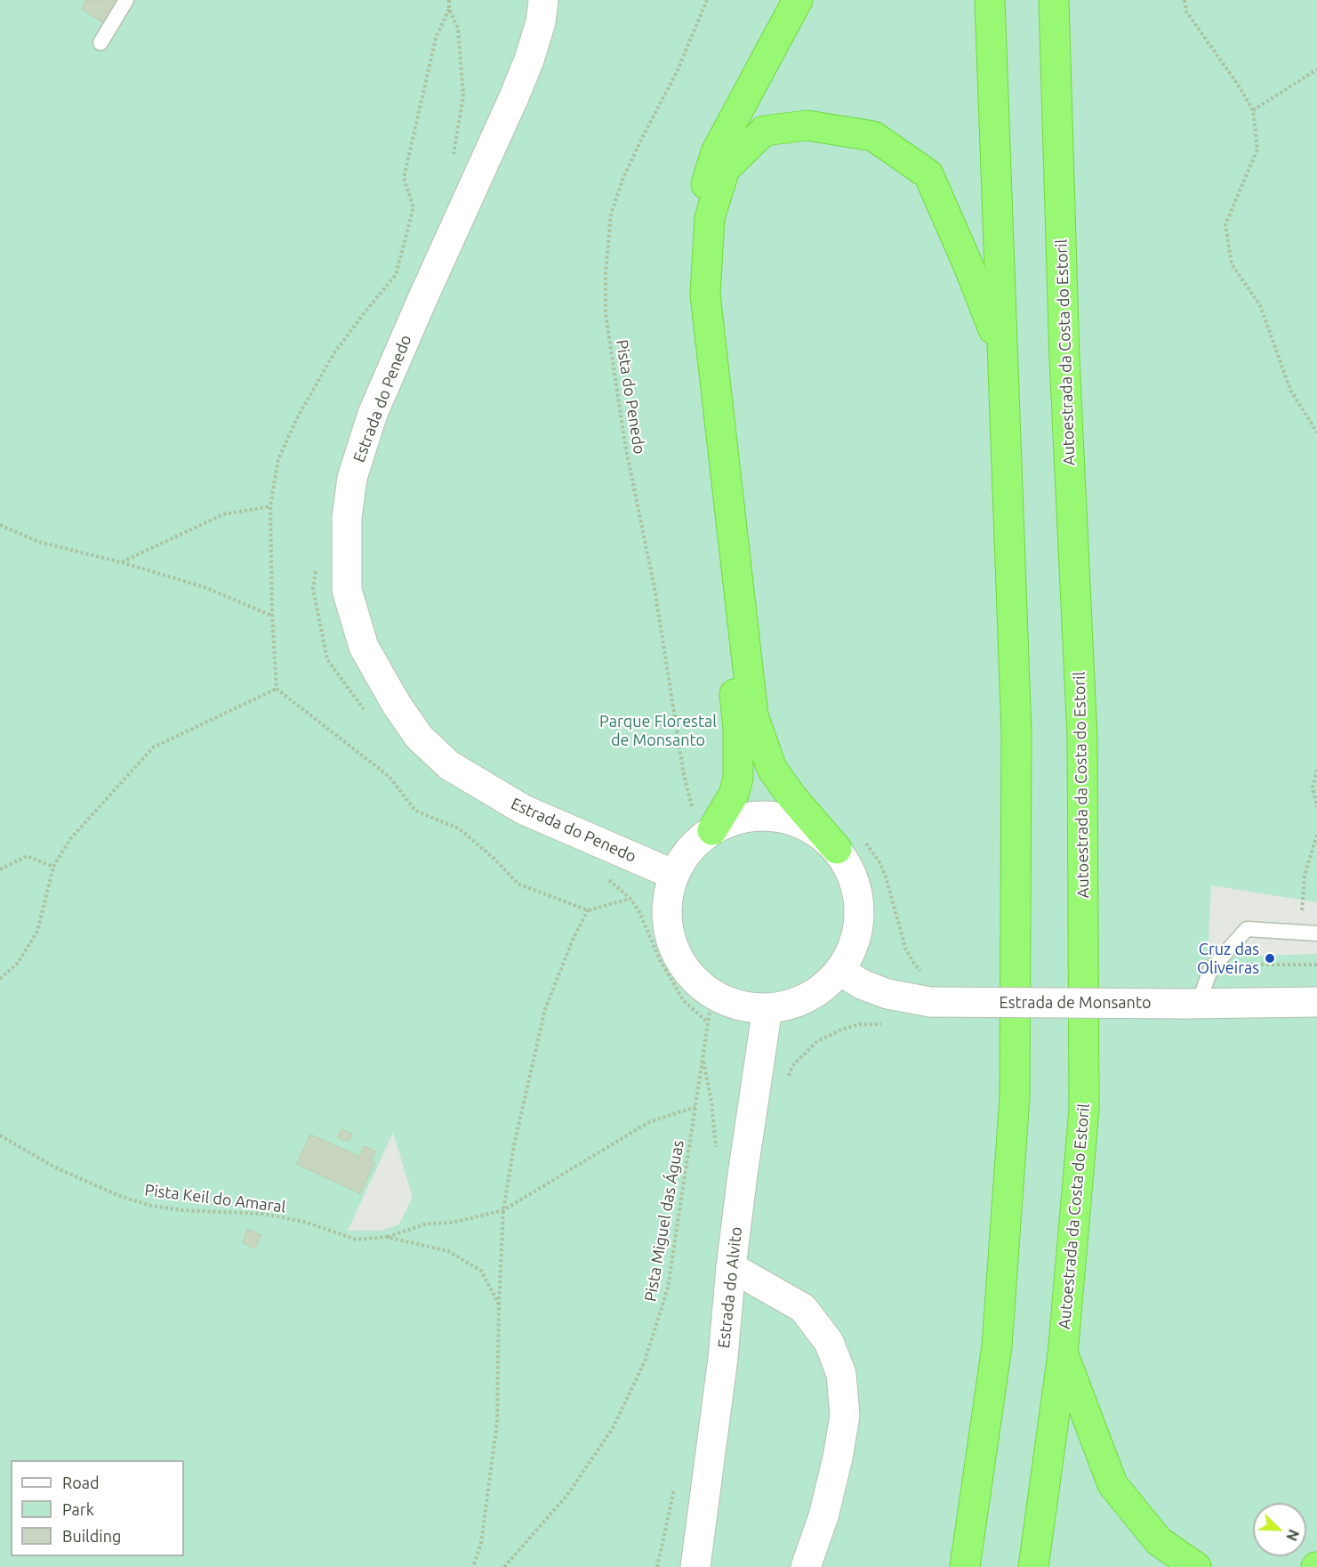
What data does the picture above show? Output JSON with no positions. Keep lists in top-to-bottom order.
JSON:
{
  "streets": {
    "highway": ["Autoestrada da Costa do Estoril"],
    "street": ["Estrada do Penedo", "Estrada de Monsanto", "Estrada do Alvito"],
    "path": ["Pista do Penedo", "Pista Keil do Amaral", "Pista Miguel das Águas"]
  },
  "parks": ["Parque Florestal de Monsanto"],
  "places": ["Cruz das Oliveiras"],
  "legend": ["Road", "Park", "Building"],
  "north": "bottom right"
}
